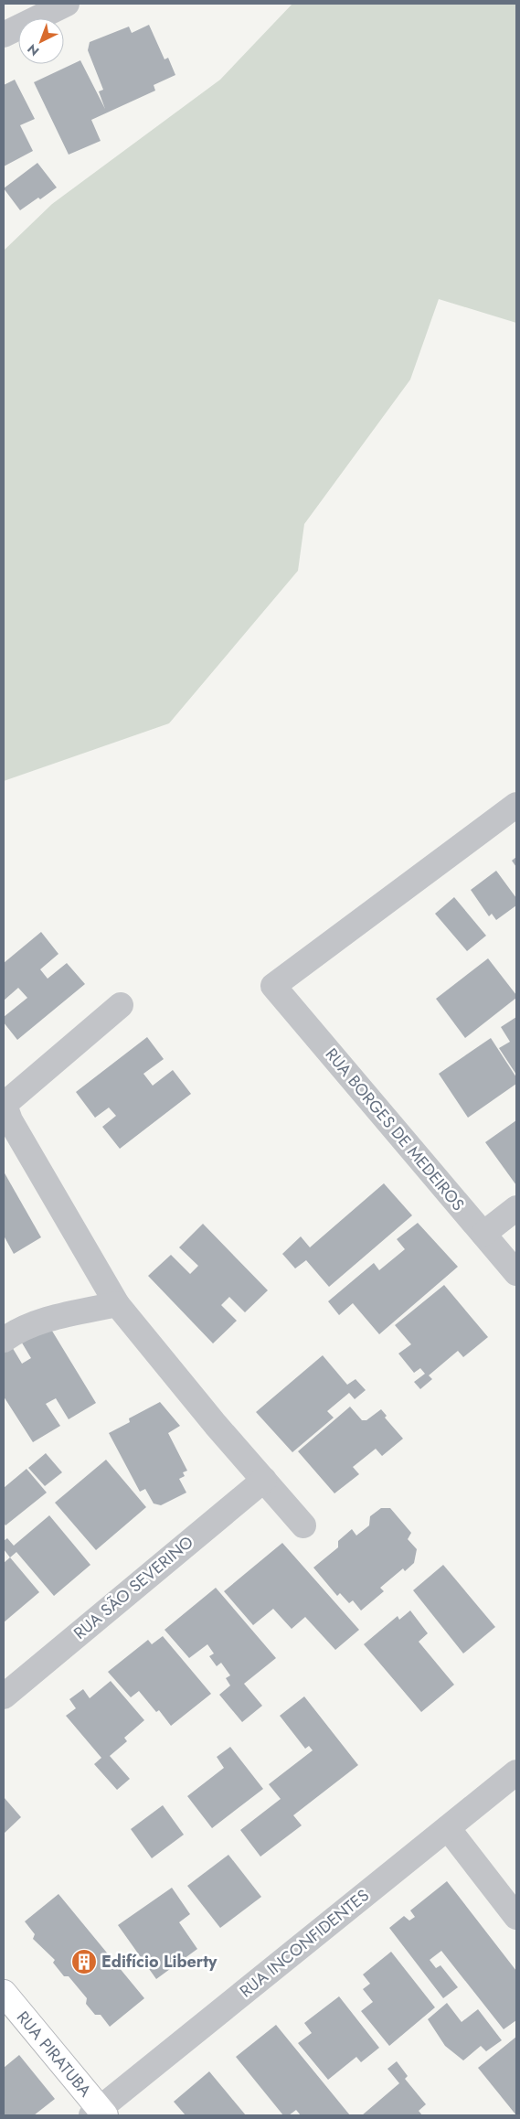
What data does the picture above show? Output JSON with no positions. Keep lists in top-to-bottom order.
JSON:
{
  "streets": {
    "main road": ["RUA PIRATUBA"],
    "street": ["RUA BORGES DE MEDEIROS", "RUA SÃO SEVERINO", "RUA INCONFIDENTES"]
  },
  "crossings": [
    ["RUA INCONFIDENTES", "RUA PIRATUBA"]
  ],
  "places": {
    "building": ["Edifício Liberty"]
  },
  "north": "bottom left"
}
